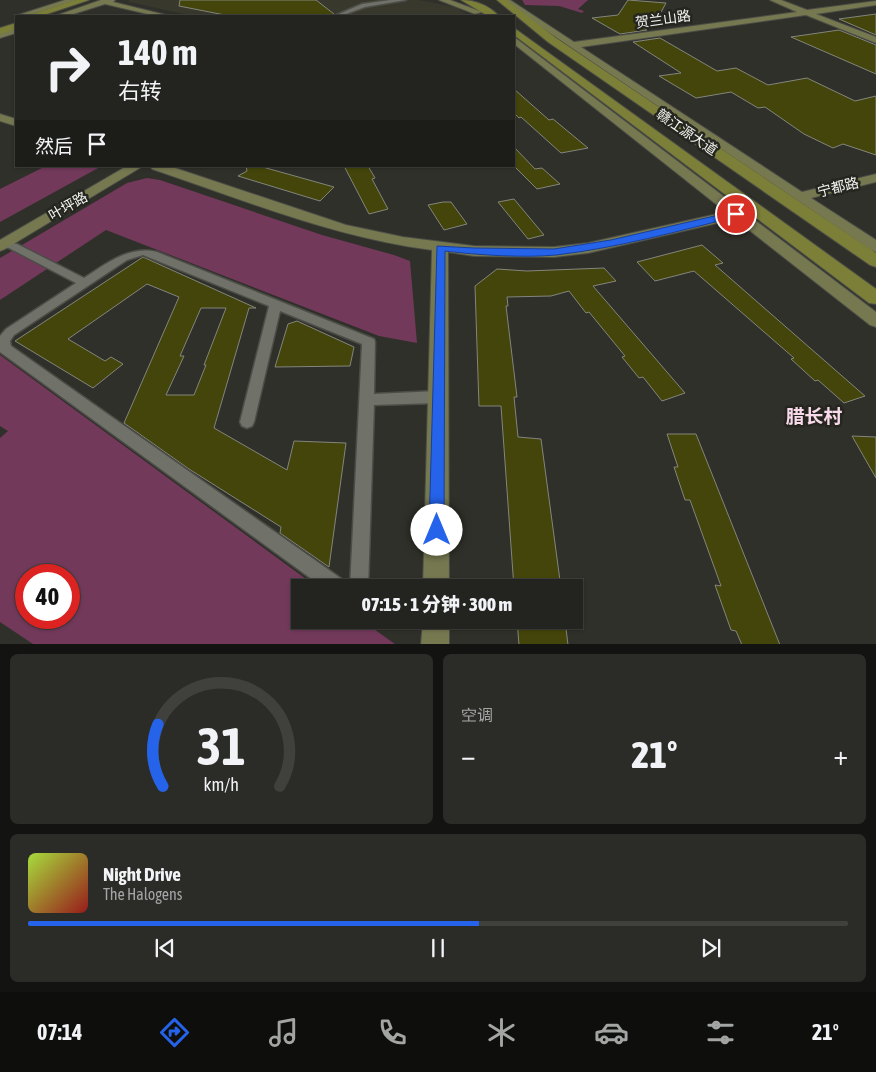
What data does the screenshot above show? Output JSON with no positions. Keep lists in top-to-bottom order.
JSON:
{
  "streets": {
    "main road": ["赣江源大道"],
    "street": ["贺兰山路", "宁都路", "叶坪路"]
  },
  "districts": ["腊长村"],
  "page": {
    "turn": ["140 m", "右转"],
    "then": "然后",
    "limit": "40",
    "trip": "07:15 · 1 分钟 · 300 m",
    "tile": "空调",
    "heat": ["−", "21°", "+"],
    "song": ["Night Drive", "The Halogens"],
    "tabs": ["07:14", "21°"],
    "gauge": ["31", "km/h"]
  }
}
